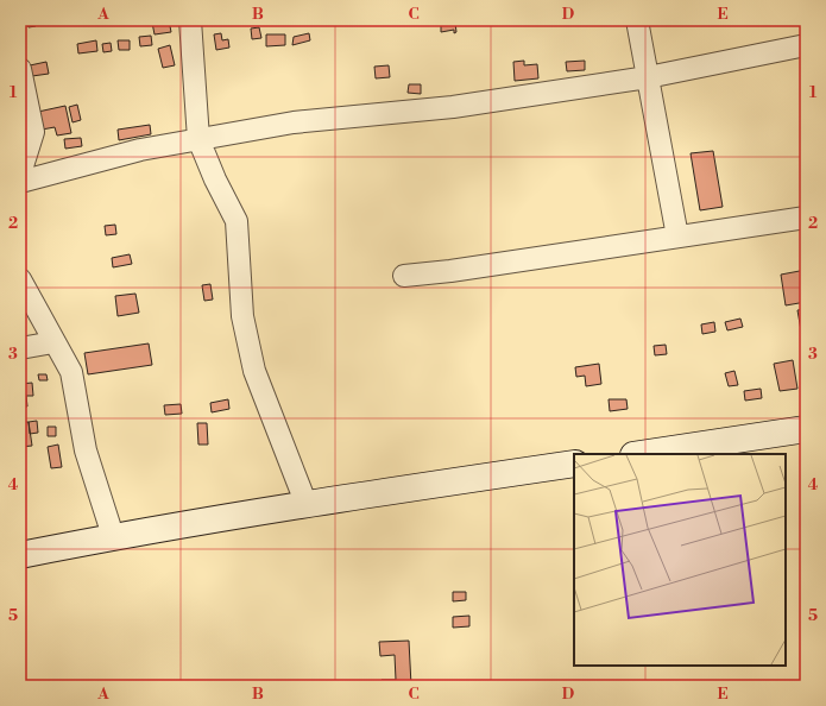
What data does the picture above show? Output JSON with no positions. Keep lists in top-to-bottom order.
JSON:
{
  "grid": {
    "columns": [
      "A",
      "B",
      "C",
      "D",
      "E"
    ],
    "rows": [
      "1",
      "2",
      "3",
      "4",
      "5"
    ]
  }
}
